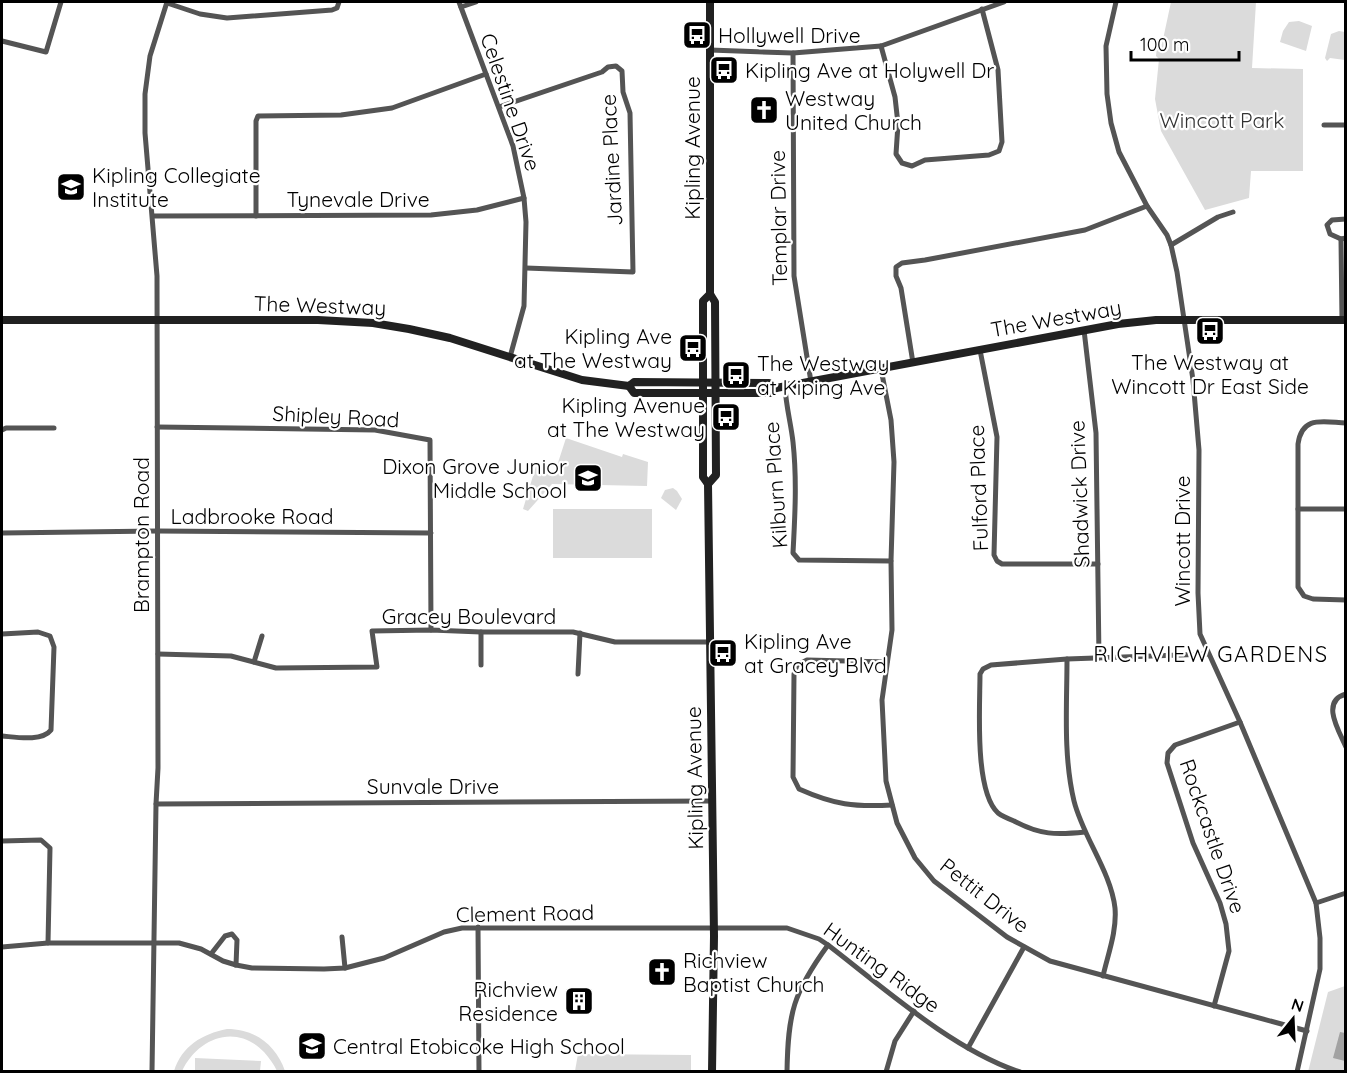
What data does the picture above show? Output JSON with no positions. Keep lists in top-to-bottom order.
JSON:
{
  "streets": {
    "main road": ["Kipling Avenue", "The Westway"],
    "street": [
      "Celestine Drive",
      "Jardine Place",
      "Tynevale Drive",
      "Templar Drive",
      "Shipley Road",
      "Kilburn Place",
      "Fulford Place",
      "Shadwick Drive",
      "Ladbrooke Road",
      "Brampton Road",
      "Wincott Drive",
      "Gracey Boulevard",
      "Sunvale Drive",
      "Rockcastle Drive",
      "Pettit Drive",
      "Clement Road",
      "Hunting Ridge"
    ]
  },
  "crossings": [
    ["Celestine Drive", "Jardine Place"],
    ["Celestine Drive", "Tynevale Drive"],
    ["Celestine Drive", "The Westway"],
    ["Kipling Avenue", "The Westway"],
    ["Kipling Avenue", "Gracey Boulevard"],
    ["Kipling Avenue", "Sunvale Drive"],
    ["Kipling Avenue", "Clement Road"],
    ["Kipling Avenue", "Hunting Ridge"],
    ["Tynevale Drive", "Brampton Road"],
    ["Templar Drive", "The Westway"],
    ["The Westway", "Kilburn Place"],
    ["The Westway", "Fulford Place"],
    ["The Westway", "Shadwick Drive"],
    ["The Westway", "Brampton Road"],
    ["The Westway", "Wincott Drive"],
    ["The Westway", "Pettit Drive"],
    ["Shipley Road", "Ladbrooke Road"],
    ["Shipley Road", "Brampton Road"],
    ["Shipley Road", "Gracey Boulevard"],
    ["Kilburn Place", "Pettit Drive"],
    ["Fulford Place", "Shadwick Drive"],
    ["Ladbrooke Road", "Brampton Road"],
    ["Brampton Road", "Gracey Boulevard"],
    ["Brampton Road", "Sunvale Drive"],
    ["Brampton Road", "Clement Road"],
    ["Wincott Drive", "Rockcastle Drive"],
    ["Wincott Drive", "Pettit Drive"],
    ["Rockcastle Drive", "Pettit Drive"],
    ["Clement Road", "Hunting Ridge"]
  ],
  "districts": ["RICHVIEW GARDENS"],
  "parks": ["Wincott Park"],
  "places": {
    "bus stop": [
      "Hollywell Drive",
      "Kipling Ave at Holywell Dr",
      "The Westway at Wincott Dr East Side",
      "Kipling Ave at The Westway",
      "The Westway at Kiping Ave",
      "Kipling Avenue at The Westway",
      "Kipling Ave at Gracey Blvd"
    ],
    "church": ["Westway United Church", "Richview Baptist Church"],
    "school or university": ["Kipling Collegiate Institute", "Dixon Grove Junior Middle School", "Central Etobicoke High School"],
    "building": ["Richview Residence"]
  },
  "scale_bar": "100 m",
  "north": "top"
}
